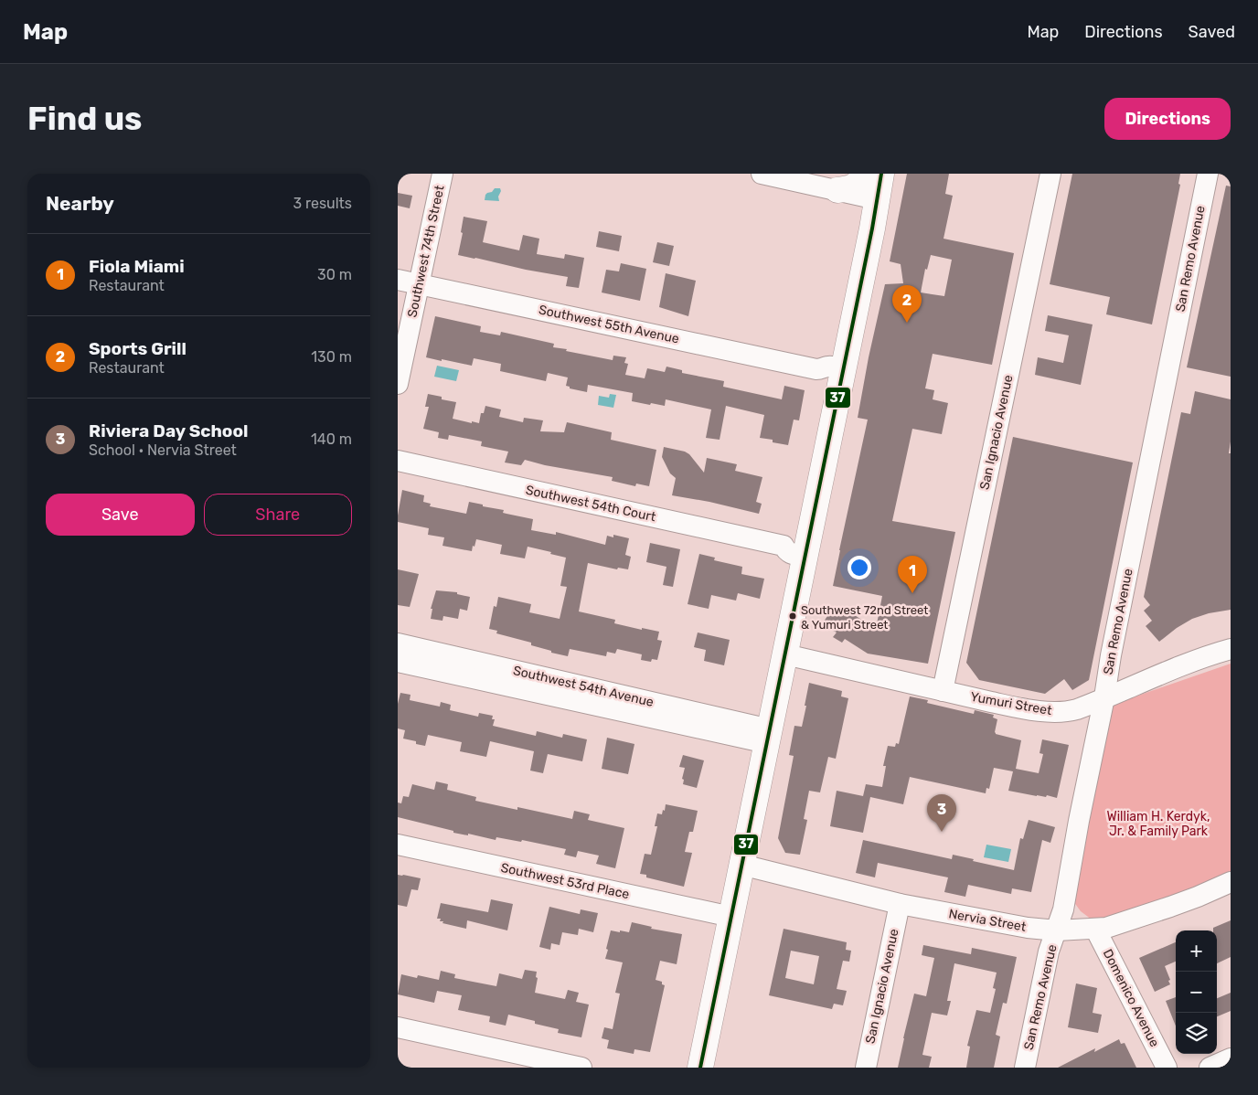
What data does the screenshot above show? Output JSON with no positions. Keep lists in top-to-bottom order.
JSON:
{
  "streets": {
    "street": [
      "Southwest 74th Street",
      "San Remo Avenue",
      "Southwest 55th Avenue",
      "San Ignacio Avenue",
      "Southwest 54th Court",
      "Southwest 54th Avenue",
      "Yumuri Street",
      "Southwest 53rd Place",
      "Nervia Street",
      "Domenico Avenue"
    ]
  },
  "crossings": [
    ["Southwest 74th Street", "Southwest 55th Avenue"],
    ["San Remo Avenue", "Yumuri Street"],
    ["San Remo Avenue", "Nervia Street"],
    ["San Ignacio Avenue", "Yumuri Street"],
    ["San Ignacio Avenue", "Nervia Street"],
    ["Nervia Street", "Domenico Avenue"]
  ],
  "parks": ["William H. Kerdyk, Jr. & Family Park"],
  "places": ["Southwest 72nd Street & Yumuri Street"],
  "lines": ["transit line 37"],
  "page": {
    "header": "Map",
    "nav": ["Map", "Directions", "Saved"],
    "buttons": [
      "Directions",
      ["Save", "Share"]
    ],
    "title": "Find us",
    "heading": ["Nearby", "3 results"],
    "list": [
      {
        "mark": "1",
        "name": "Fiola Miami",
        "note": "Restaurant",
        "value": "30 m"
      },
      {
        "mark": "2",
        "name": "Sports Grill",
        "note": "Restaurant",
        "value": "130 m"
      },
      {
        "mark": "3",
        "name": "Riviera Day School",
        "note": "School · Nervia Street",
        "value": "140 m"
      }
    ],
    "pins": ["2", "1", "3"],
    "map_buttons": ["+", "−"]
  }
}
